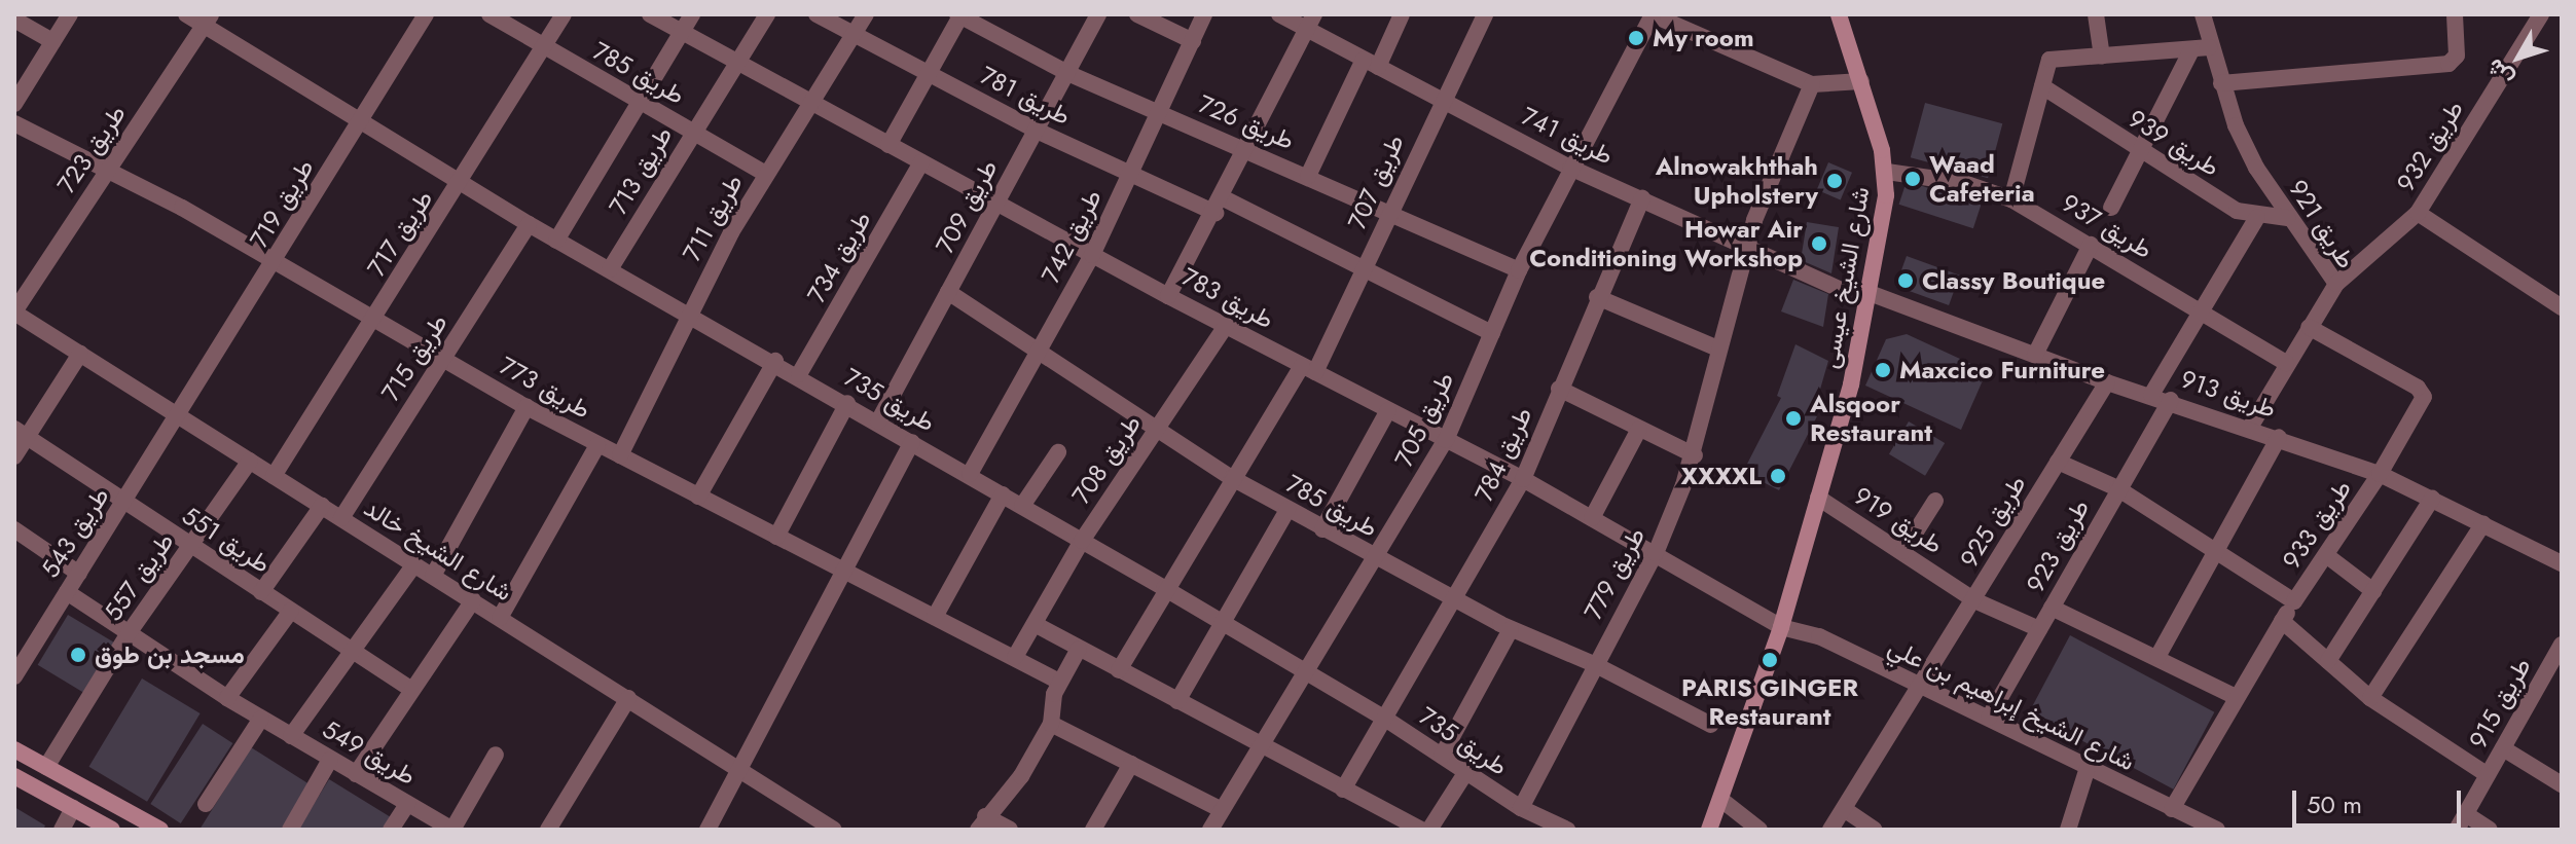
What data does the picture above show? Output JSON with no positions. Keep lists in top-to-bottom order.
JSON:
{
  "streets": {
    "street": [
      "طريق 785",
      "طريق 781",
      "طريق 726",
      "طريق 741",
      "طريق 939",
      "طريق 932",
      "طريق 723",
      "طريق 713",
      "طريق 707",
      "طريق 719",
      "طريق 709",
      "طريق 711",
      "طريق 921",
      "طريق 937",
      "طريق 717",
      "طريق 742",
      "طريق 734",
      "شارع الشيخ عيسى",
      "طريق 783",
      "طريق 715",
      "طريق 773",
      "طريق 913",
      "طريق 735",
      "طريق 705",
      "طريق 784",
      "طريق 708",
      "طريق 919",
      "طريق 925",
      "طريق 933",
      "طريق 543",
      "طريق 551",
      "طريق 923",
      "شارع الشيخ خالد",
      "طريق 779",
      "طريق 557",
      "طريق 915",
      "شارع الشيخ إبراهيم بن علي",
      "طريق 549"
    ]
  },
  "crossings": [
    ["طريق 785", "طريق 713"],
    ["طريق 785", "طريق 707"],
    ["طريق 785", "طريق 709"],
    ["طريق 785", "طريق 711"],
    ["طريق 785", "طريق 717"],
    ["طريق 785", "طريق 742"],
    ["طريق 785", "طريق 705"],
    ["طريق 785", "طريق 784"],
    ["طريق 785", "طريق 708"],
    ["طريق 785", "طريق 779"],
    ["طريق 781", "طريق 707"],
    ["طريق 781", "طريق 709"],
    ["طريق 781", "طريق 711"],
    ["طريق 781", "طريق 742"],
    ["طريق 781", "طريق 705"],
    ["طريق 726", "طريق 707"],
    ["طريق 726", "طريق 709"],
    ["طريق 726", "طريق 742"],
    ["طريق 726", "طريق 705"],
    ["طريق 741", "طريق 707"],
    ["طريق 741", "طريق 705"],
    ["طريق 741", "طريق 784"],
    ["طريق 741", "طريق 779"],
    ["طريق 939", "طريق 921"],
    ["طريق 932", "طريق 921"],
    ["طريق 723", "طريق 773"],
    ["طريق 723", "طريق 735"],
    ["طريق 723", "شارع الشيخ خالد"],
    ["طريق 713", "طريق 783"],
    ["طريق 713", "طريق 735"],
    ["طريق 707", "طريق 783"],
    ["طريق 707", "طريق 735"],
    ["طريق 719", "طريق 773"],
    ["طريق 719", "طريق 735"],
    ["طريق 719", "طريق 543"],
    ["طريق 719", "شارع الشيخ خالد"],
    ["طريق 709", "طريق 783"],
    ["طريق 709", "طريق 735"],
    ["طريق 711", "طريق 783"],
    ["طريق 711", "طريق 773"],
    ["طريق 711", "طريق 735"],
    ["طريق 921", "طريق 937"],
    ["طريق 921", "طريق 913"],
    ["طريق 921", "طريق 933"],
    ["طريق 937", "شارع الشيخ عيسى"],
    ["طريق 717", "طريق 773"],
    ["طريق 717", "طريق 735"],
    ["طريق 717", "شارع الشيخ خالد"],
    ["طريق 742", "طريق 783"],
    ["طريق 742", "طريق 735"],
    ["طريق 734", "طريق 783"],
    ["طريق 734", "طريق 735"],
    ["شارع الشيخ عيسى", "طريق 783"],
    ["شارع الشيخ عيسى", "طريق 913"],
    ["شارع الشيخ عيسى", "طريق 919"],
    ["شارع الشيخ عيسى", "شارع الشيخ إبراهيم بن علي"],
    ["طريق 783", "طريق 705"],
    ["طريق 783", "طريق 784"],
    ["طريق 783", "طريق 708"],
    ["طريق 783", "طريق 779"],
    ["طريق 783", "شارع الشيخ إبراهيم بن علي"],
    ["طريق 715", "طريق 773"],
    ["طريق 715", "طريق 735"],
    ["طريق 715", "شارع الشيخ خالد"],
    ["طريق 773", "طريق 708"],
    ["طريق 913", "طريق 925"],
    ["طريق 913", "طريق 933"],
    ["طريق 913", "طريق 923"],
    ["طريق 735", "طريق 705"],
    ["طريق 735", "طريق 784"],
    ["طريق 735", "طريق 708"],
    ["طريق 735", "طريق 779"],
    ["طريق 919", "طريق 925"],
    ["طريق 919", "طريق 923"],
    ["طريق 925", "طريق 933"],
    ["طريق 925", "شارع الشيخ إبراهيم بن علي"],
    ["طريق 933", "طريق 923"],
    ["طريق 543", "طريق 551"],
    ["طريق 543", "شارع الشيخ خالد"],
    ["طريق 543", "طريق 549"],
    ["طريق 551", "طريق 557"],
    ["طريق 923", "شارع الشيخ إبراهيم بن علي"],
    ["شارع الشيخ خالد", "طريق 557"],
    ["طريق 557", "طريق 549"]
  ],
  "places": [
    "My room",
    "Waad Cafeteria",
    "Alnowakhthah Upholstery",
    "Howar Air Conditioning Workshop",
    "Classy Boutique",
    "Maxcico Furniture",
    "Alsqoor Restaurant",
    "XXXXL",
    "مسجد بن طوق",
    "PARIS GINGER Restaurant"
  ],
  "scale_bar": "50 m",
  "north": "bottom left"
}
